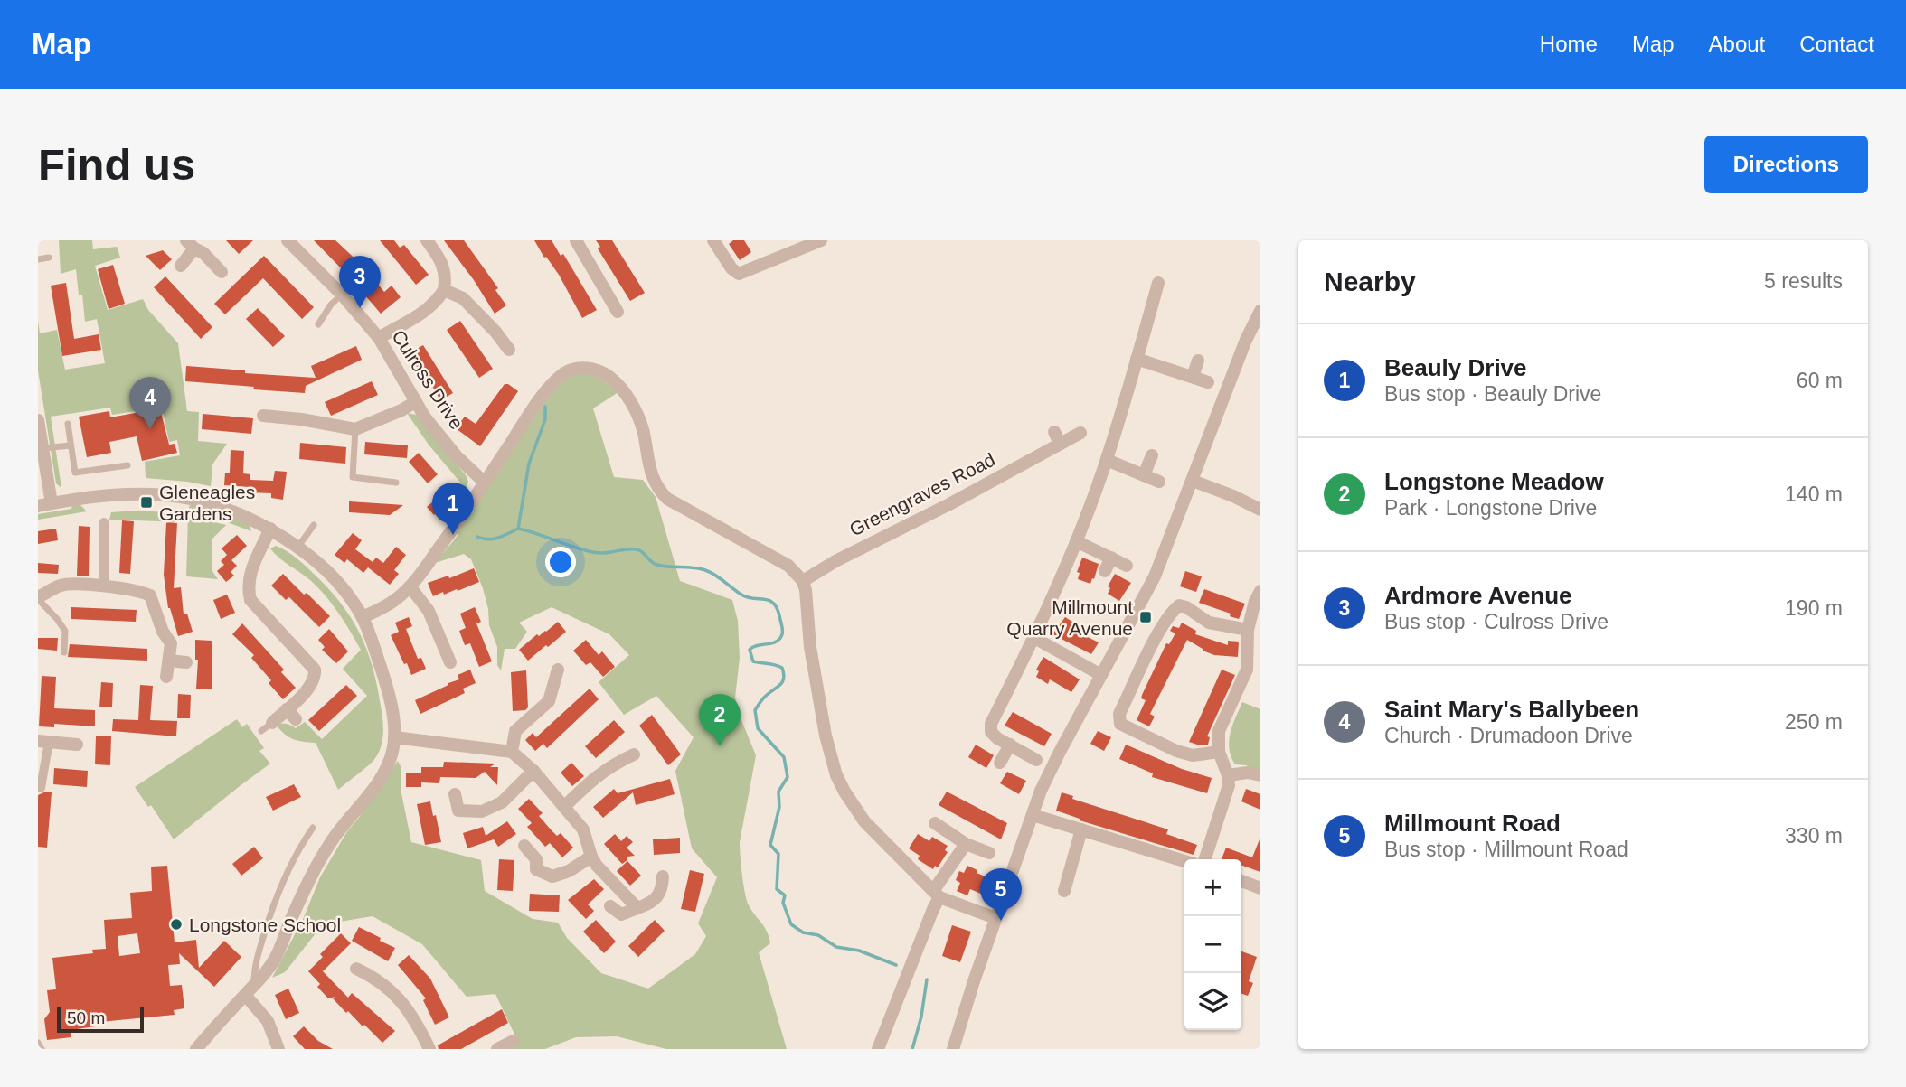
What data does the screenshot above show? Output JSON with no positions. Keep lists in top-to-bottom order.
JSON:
{
  "streets": {
    "street": ["Culross Drive", "Greengraves Road"]
  },
  "places": {
    "transit": ["Gleneagles Gardens", "Millmount Quarry Avenue"],
    "other": ["Longstone School"]
  },
  "scale_bar": "50 m",
  "page": {
    "header": "Map",
    "nav": [
      "Home",
      "Map",
      "About",
      "Contact"
    ],
    "buttons": "Directions",
    "title": "Find us",
    "heading": ["Nearby", "5 results"],
    "pins": [
      "3",
      "4",
      "1",
      "2",
      "5"
    ],
    "list": [
      {
        "mark": "1",
        "name": "Beauly Drive",
        "note": "Bus stop · Beauly Drive",
        "value": "60 m"
      },
      {
        "mark": "2",
        "name": "Longstone Meadow",
        "note": "Park · Longstone Drive",
        "value": "140 m"
      },
      {
        "mark": "3",
        "name": "Ardmore Avenue",
        "note": "Bus stop · Culross Drive",
        "value": "190 m"
      },
      {
        "mark": "4",
        "name": "Saint Mary's Ballybeen",
        "note": "Church · Drumadoon Drive",
        "value": "250 m"
      },
      {
        "mark": "5",
        "name": "Millmount Road",
        "note": "Bus stop · Millmount Road",
        "value": "330 m"
      }
    ],
    "map_buttons": ["+", "−"],
    "scale": "50 m"
  }
}
